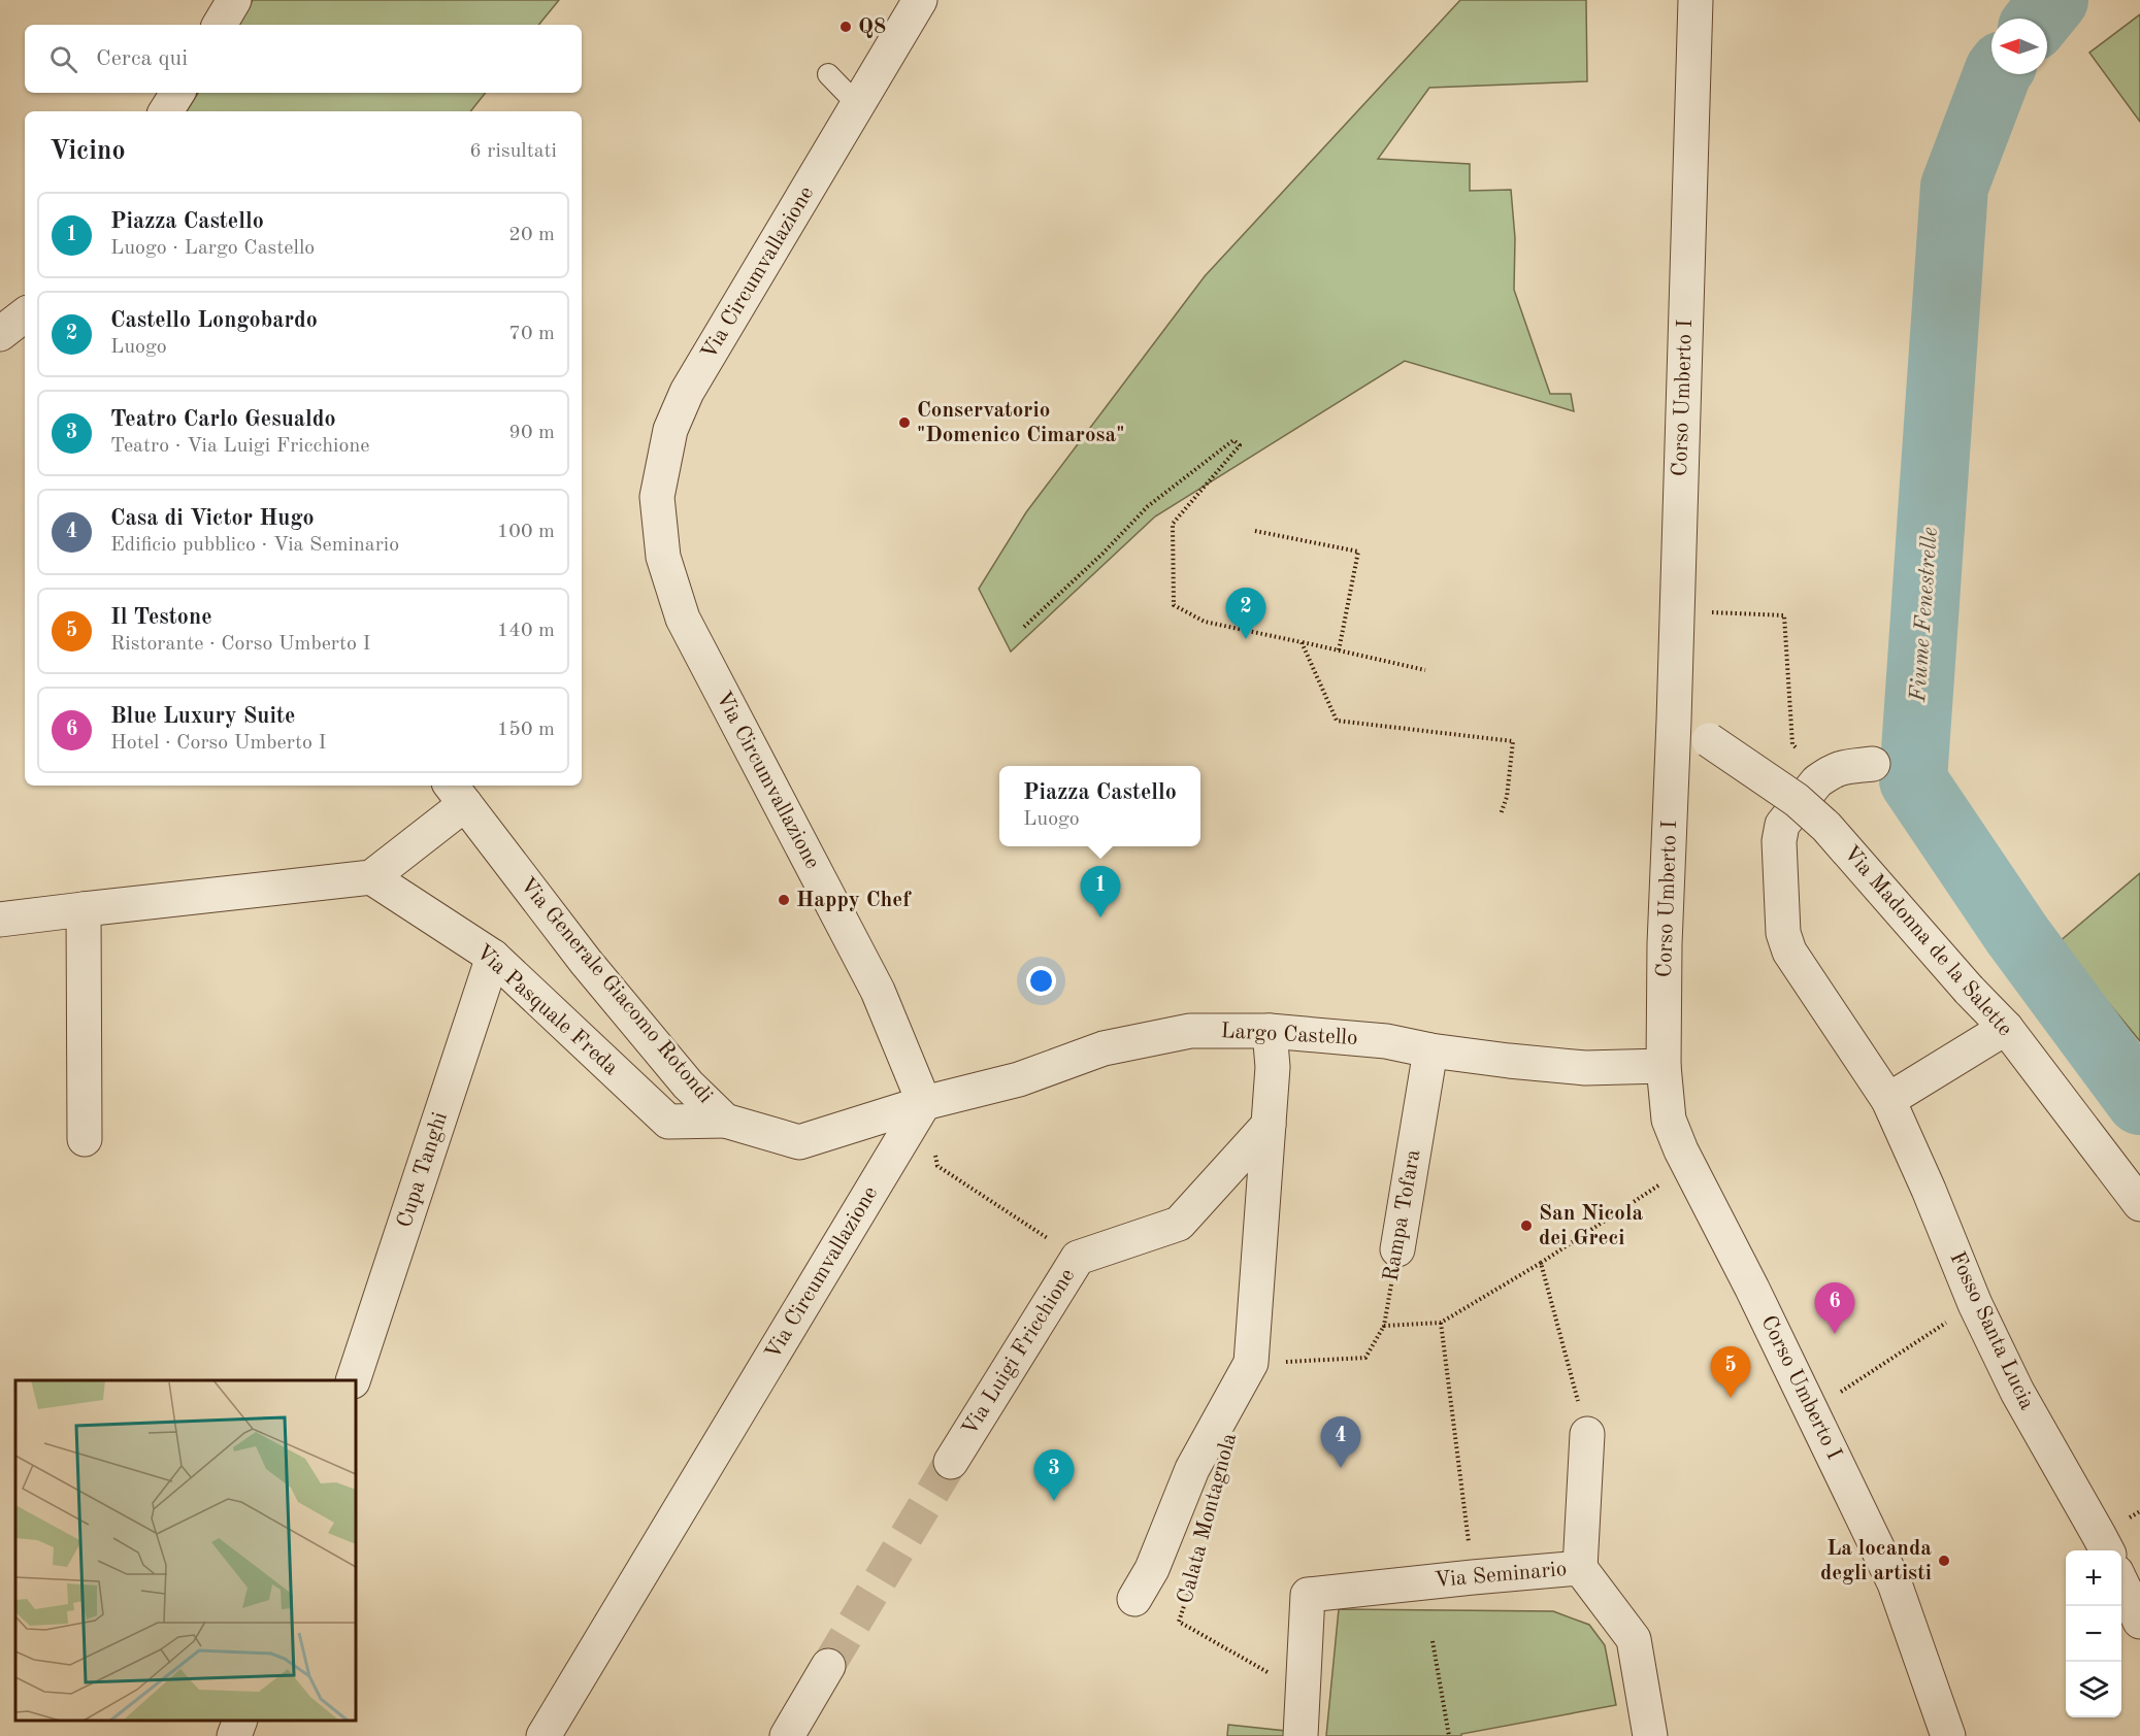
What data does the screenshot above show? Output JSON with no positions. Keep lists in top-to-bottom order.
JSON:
{
  "streets": {
    "street": [
      "Via Circumvallazione",
      "Corso Umberto I",
      "Via Madonna de la Salette",
      "Via Generale Giacomo Rotondi",
      "Via Pasquale Freda",
      "Largo Castello",
      "Cupa Tanghi",
      "Rampa Tofara",
      "Fosso Santa Lucia",
      "Via Luigi Fricchione",
      "Calata Montagnola",
      "Via Seminario"
    ]
  },
  "crossings": [
    ["Via Circumvallazione", "Via Generale Giacomo Rotondi"],
    ["Via Circumvallazione", "Largo Castello"],
    ["Corso Umberto I", "Via Madonna de la Salette"],
    ["Corso Umberto I", "Largo Castello"],
    ["Via Generale Giacomo Rotondi", "Via Pasquale Freda"],
    ["Via Generale Giacomo Rotondi", "Largo Castello"],
    ["Via Pasquale Freda", "Cupa Tanghi"],
    ["Largo Castello", "Rampa Tofara"],
    ["Largo Castello", "Calata Montagnola"],
    ["Via Luigi Fricchione", "Calata Montagnola"],
    ["Calata Montagnola", "Via Seminario"]
  ],
  "water": ["Fiume Fenestrelle"],
  "places": [
    "Q8",
    "Conservatorio \"Domenico Cimarosa\"",
    "Happy Chef",
    "San Nicola dei Greci",
    "La locanda degli artisti"
  ],
  "north": "left",
  "page": {
    "search": "Cerca qui",
    "heading": ["Vicino", "6 risultati"],
    "list": [
      {
        "mark": "1",
        "name": "Piazza Castello",
        "note": "Luogo · Largo Castello",
        "value": "20 m"
      },
      {
        "mark": "2",
        "name": "Castello Longobardo",
        "note": "Luogo",
        "value": "70 m"
      },
      {
        "mark": "3",
        "name": "Teatro Carlo Gesualdo",
        "note": "Teatro · Via Luigi Fricchione",
        "value": "90 m"
      },
      {
        "mark": "4",
        "name": "Casa di Victor Hugo",
        "note": "Edificio pubblico · Via Seminario",
        "value": "100 m"
      },
      {
        "mark": "5",
        "name": "Il Testone",
        "note": "Ristorante · Corso Umberto I",
        "value": "140 m"
      },
      {
        "mark": "6",
        "name": "Blue Luxury Suite",
        "note": "Hotel · Corso Umberto I",
        "value": "150 m"
      }
    ],
    "pins": [
      "2",
      "1",
      "6",
      "5",
      "4",
      "3"
    ],
    "popup": ["Piazza Castello", "Luogo"],
    "map_buttons": ["+", "−"]
  }
}
